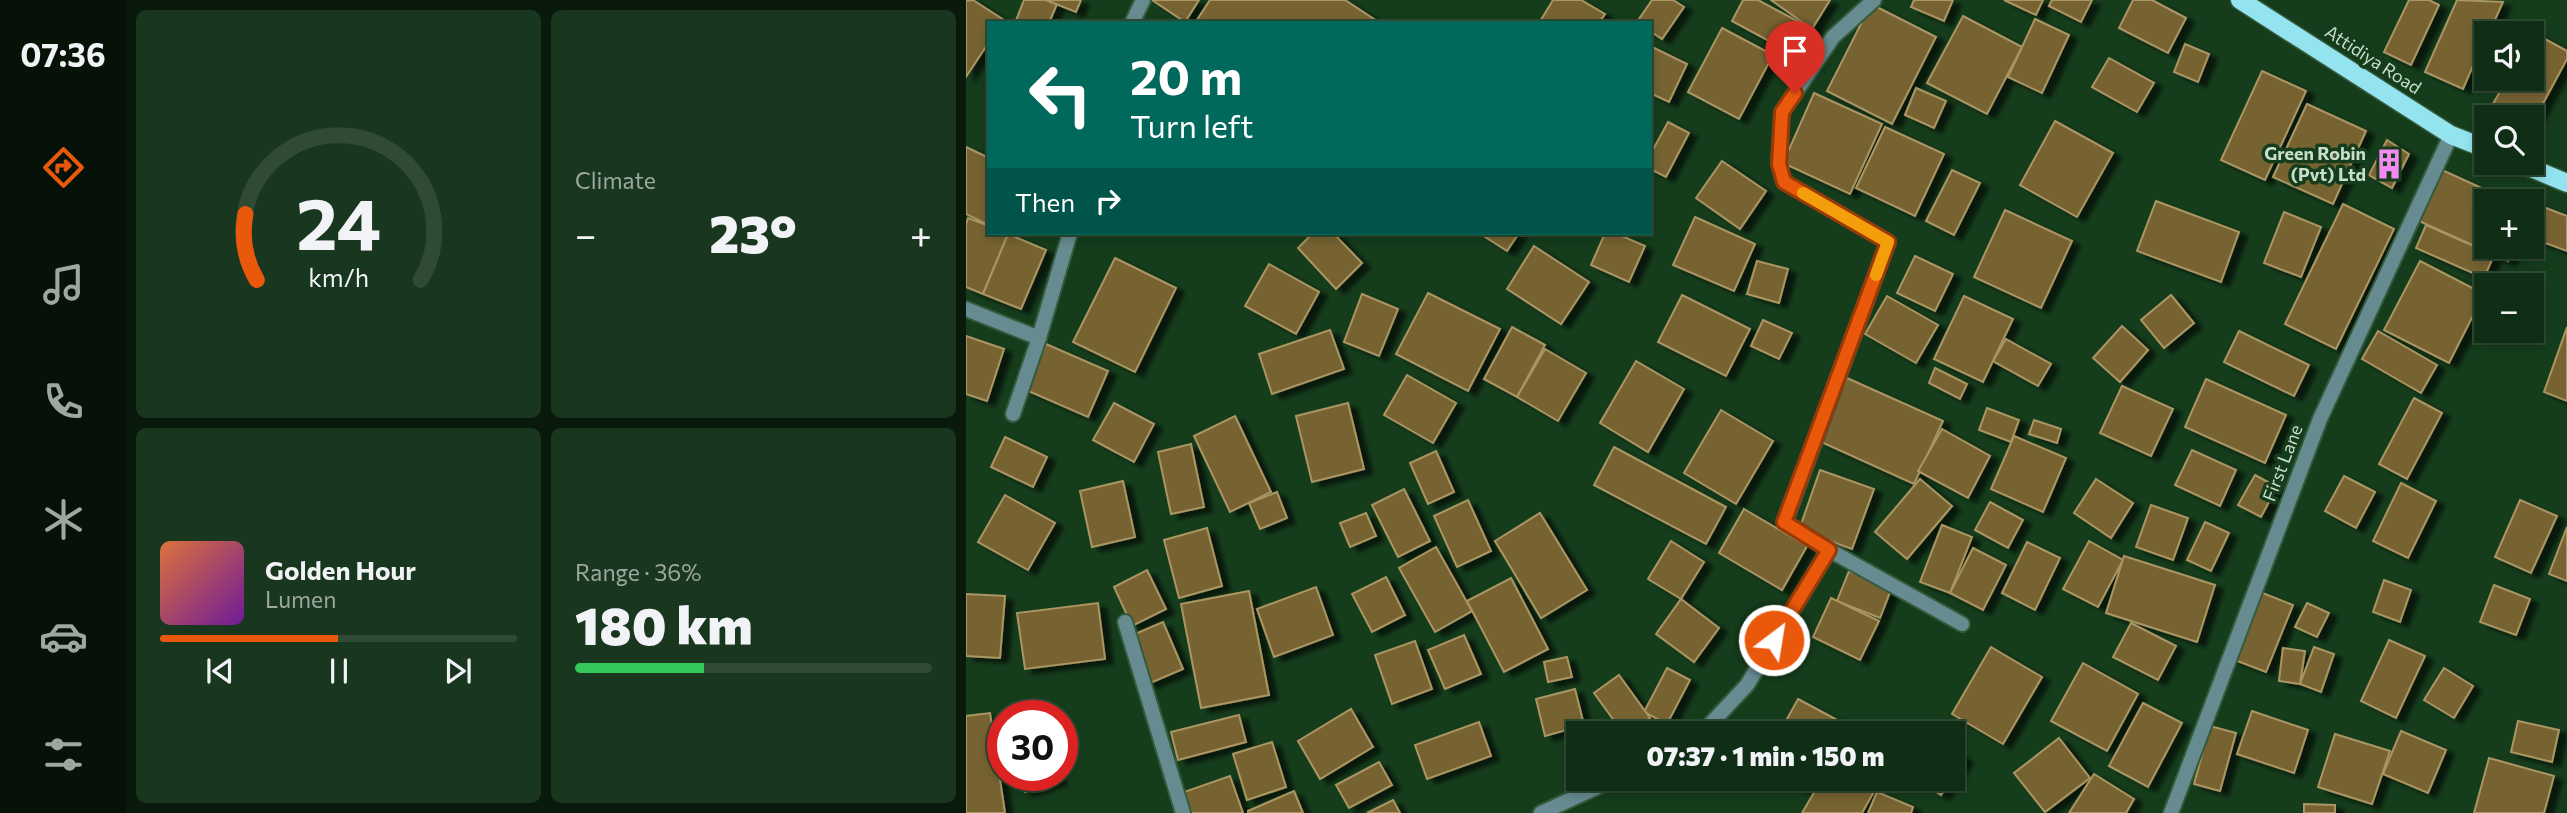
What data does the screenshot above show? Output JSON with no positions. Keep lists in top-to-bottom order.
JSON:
{
  "streets": {
    "main road": ["Attidiya Road"],
    "street": ["First Lane"]
  },
  "crossings": [
    ["Attidiya Road", "First Lane"]
  ],
  "places": {
    "building": ["Green Robin (Pvt) Ltd"]
  },
  "page": {
    "tabs": "07:36",
    "tile": [
      "Climate",
      ["Range · 36%", "180 km"]
    ],
    "map_buttons": ["+", "−"],
    "turn": ["20 m", "Turn left"],
    "then": "Then",
    "heat": ["−", "23°", "+"],
    "song": ["Golden Hour", "Lumen"],
    "limit": "30",
    "trip": "07:37 · 1 min · 150 m",
    "gauge": ["24", "km/h"]
  }
}
